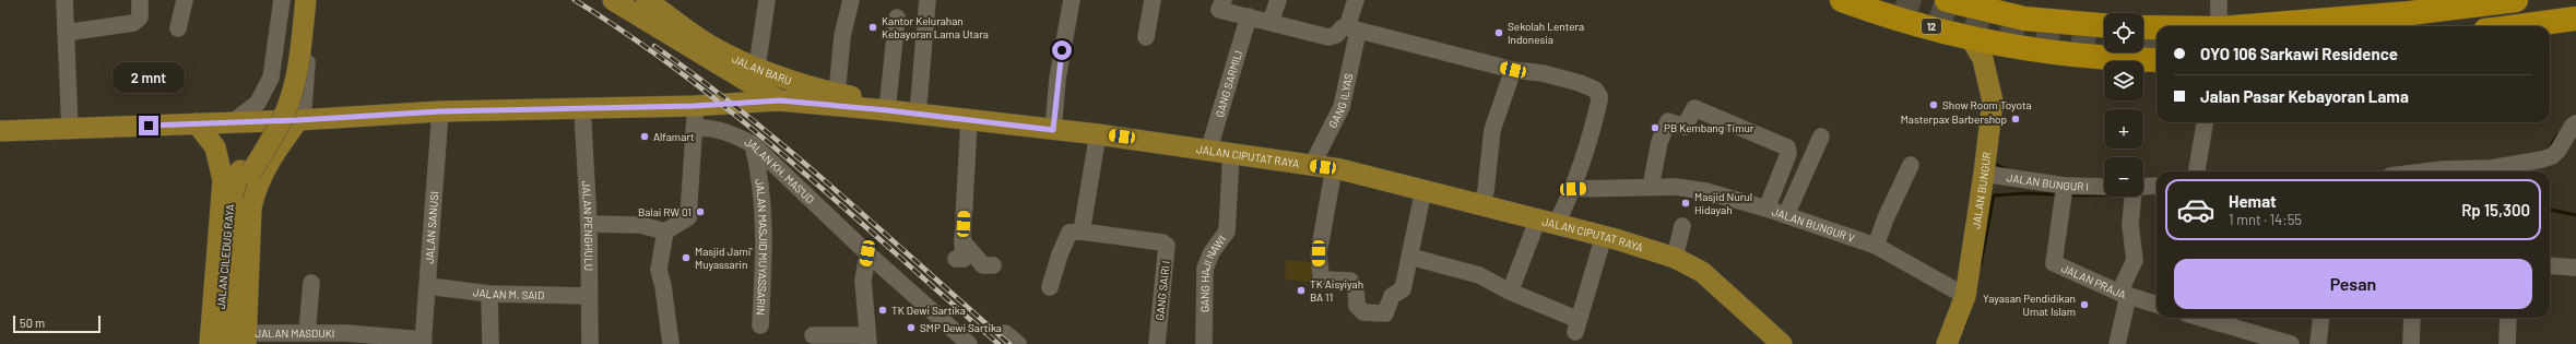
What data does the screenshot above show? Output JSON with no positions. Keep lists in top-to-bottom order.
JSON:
{
  "streets": {
    "highway": ["12"],
    "main road": [
      "JALAN BARU",
      "JALAN CIPUTAT RAYA",
      "JALAN BUNGUR",
      "JALAN CILEDUG RAYA"
    ],
    "street": [
      "GANG SARMILI",
      "GANG ILYAS",
      "JALAN KH. MAS'UD",
      "JALAN BUNGUR I",
      "JALAN BUNGUR V",
      "JALAN PENGHULU",
      "JALAN SANUSI",
      "JALAN MASJID MUYASSARIN",
      "GANG HAJI NAWI",
      "JALAN PRAJA",
      "GANG SAIRI I",
      "JALAN M. SAID",
      "JALAN MASDUKI"
    ]
  },
  "crossings": [
    ["12", "JALAN BUNGUR"],
    ["JALAN BARU", "JALAN CIPUTAT RAYA"],
    ["GANG SARMILI", "JALAN CIPUTAT RAYA"],
    ["GANG ILYAS", "JALAN CIPUTAT RAYA"],
    ["JALAN CIPUTAT RAYA", "JALAN PENGHULU"],
    ["JALAN CIPUTAT RAYA", "JALAN SANUSI"],
    ["JALAN CIPUTAT RAYA", "GANG HAJI NAWI"],
    ["JALAN KH. MAS'UD", "JALAN MASJID MUYASSARIN"],
    ["JALAN BUNGUR I", "JALAN BUNGUR"],
    ["JALAN BUNGUR I", "JALAN PRAJA"],
    ["JALAN BUNGUR", "JALAN BUNGUR V"],
    ["JALAN PENGHULU", "JALAN M. SAID"],
    ["JALAN SANUSI", "JALAN M. SAID"],
    ["JALAN SANUSI", "JALAN MASDUKI"],
    ["JALAN CILEDUG RAYA", "JALAN MASDUKI"]
  ],
  "places": [
    "Kantor Kelurahan Kebayoran Lama Utara",
    "Sekolah Lentera Indonesia",
    "Show Room Toyota",
    "Masterpax Barbershop",
    "PB Kembang Timur",
    "Alfamart",
    "Masjid Nurul Hidayah",
    "Balai RW 01",
    "Masjid Jami' Muyassarin",
    "TK Aisyiyah BA 11",
    "Yayasan Pendidikan Umat Islam",
    "TK Dewi Sartika",
    "SMP Dewi Sartika"
  ],
  "scale_bar": "50 m",
  "page": {
    "map_buttons": ["+", "−"],
    "banner": ["OYO 106 Sarkawi Residence", "Jalan Pasar Kebayoran Lama"],
    "bubble": "2 mnt",
    "list": [
      {
        "name": "Hemat",
        "note": "1 mnt · 14:55",
        "value": "Rp 15,300"
      }
    ],
    "buttons": "Pesan",
    "scale": "50 m"
  }
}
